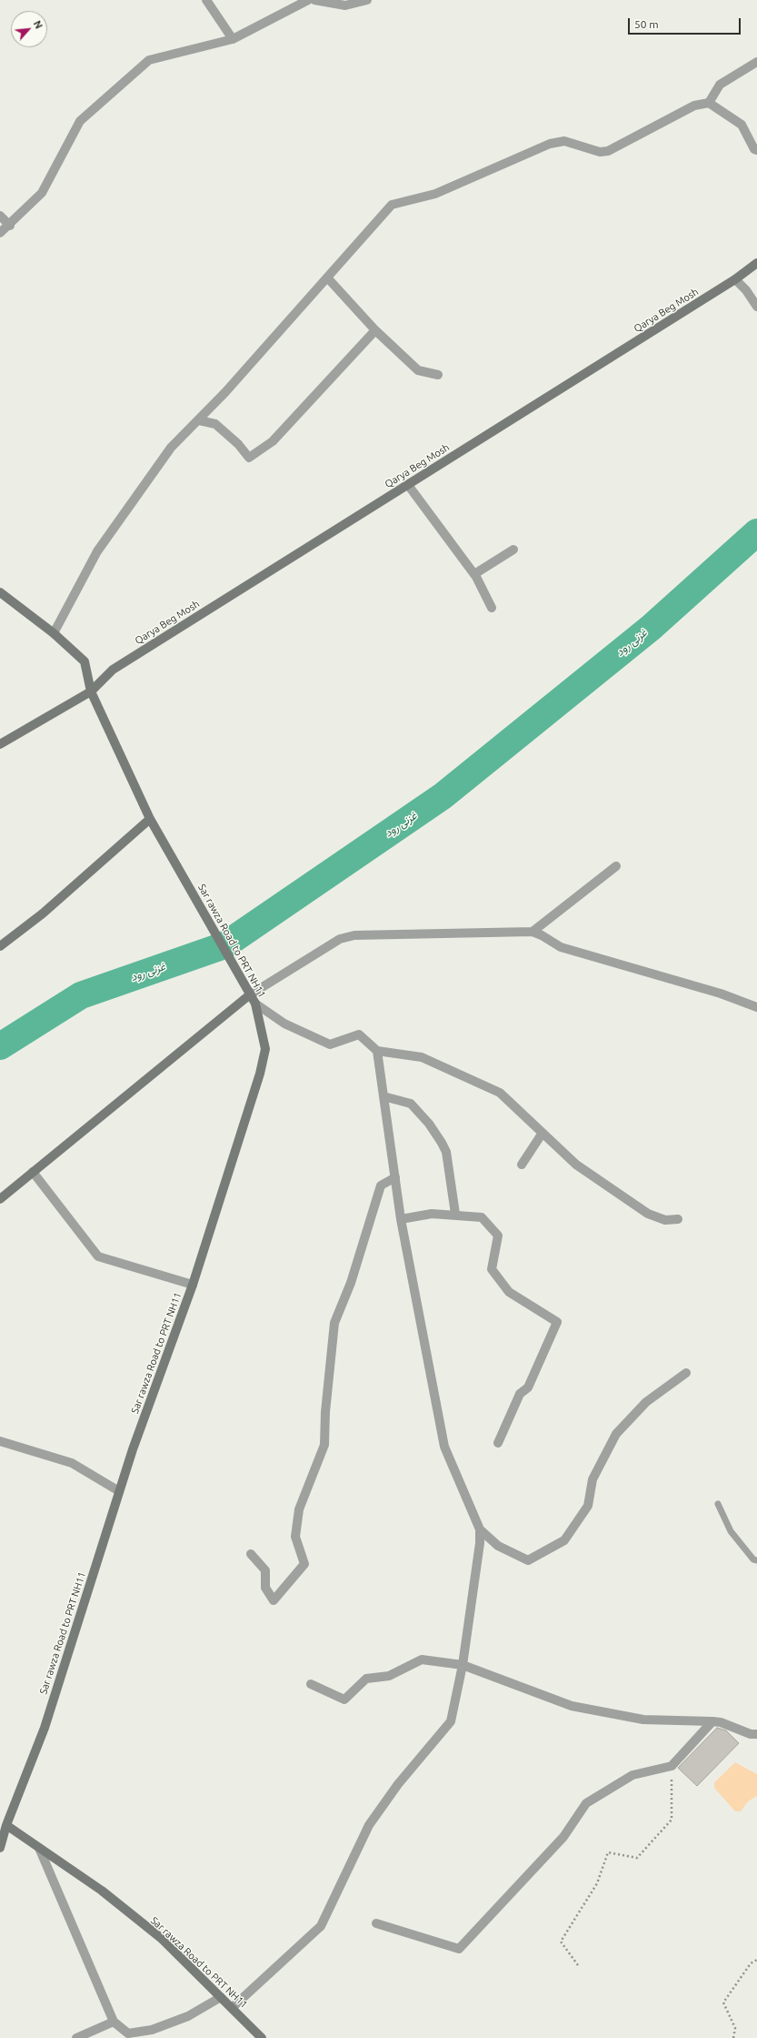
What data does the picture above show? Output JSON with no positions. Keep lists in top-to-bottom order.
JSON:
{
  "streets": {
    "street": ["Qarya Beg Mosh", "Sar rawza Road to PRT NH11"]
  },
  "crossings": [
    ["Qarya Beg Mosh", "Sar rawza Road to PRT NH11"]
  ],
  "water": ["غزنی رود"],
  "scale_bar": "50 m",
  "north": "top right"
}
